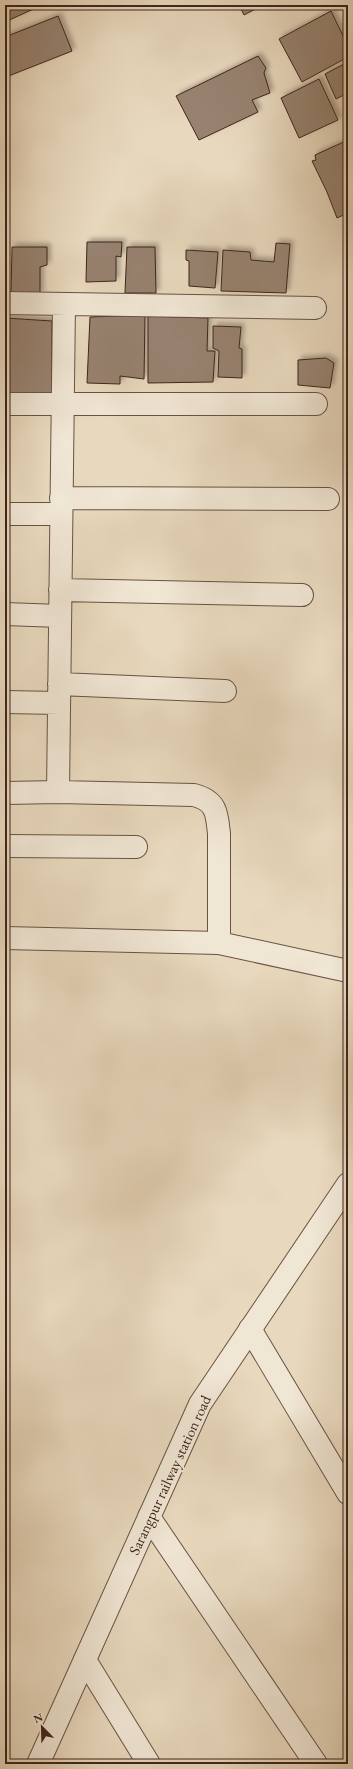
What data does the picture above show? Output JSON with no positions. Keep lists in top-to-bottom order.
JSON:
{
  "streets": {
    "street": ["Sarangpur railway station road"]
  },
  "north": "top left"
}
